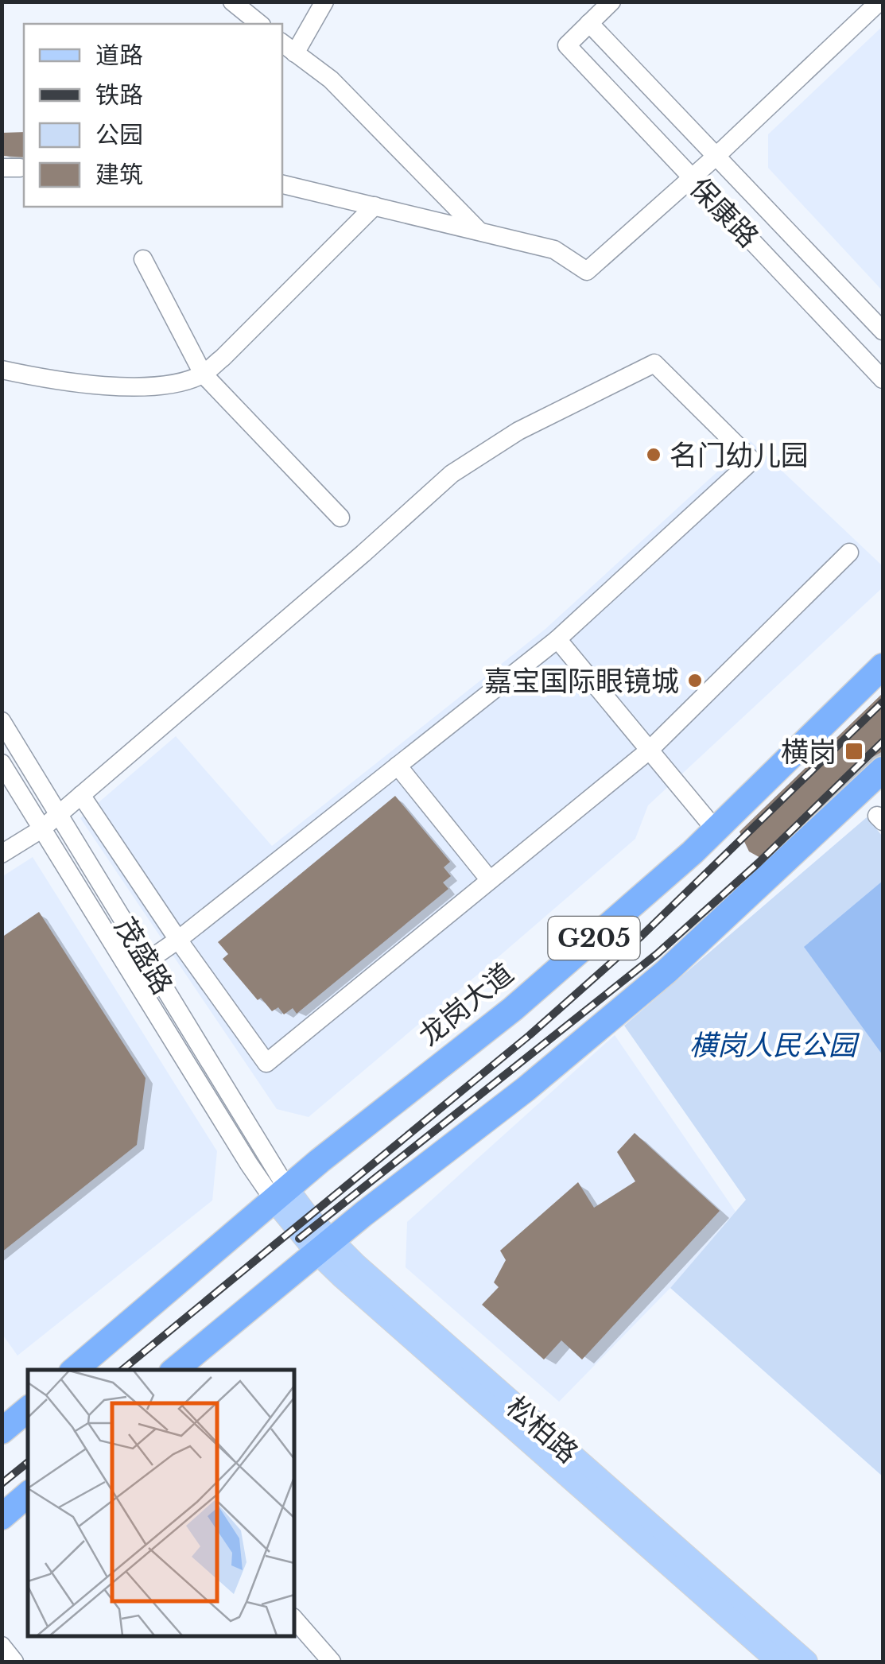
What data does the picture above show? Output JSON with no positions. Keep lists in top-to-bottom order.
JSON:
{
  "streets": {
    "highway": ["G205", "龙岗大道"],
    "main road": ["松柏路"],
    "street": ["保康路", "茂盛路"]
  },
  "crossings": [
    ["G205", "松柏路"],
    ["茂盛路", "龙岗大道"],
    ["茂盛路", "松柏路"],
    ["龙岗大道", "松柏路"]
  ],
  "parks": ["横岗人民公园"],
  "places": {
    "other": ["名门幼儿园", "嘉宝国际眼镜城"],
    "transit": ["横岗"]
  },
  "legend": [
    "道路",
    "铁路",
    "公园",
    "建筑"
  ]
}
